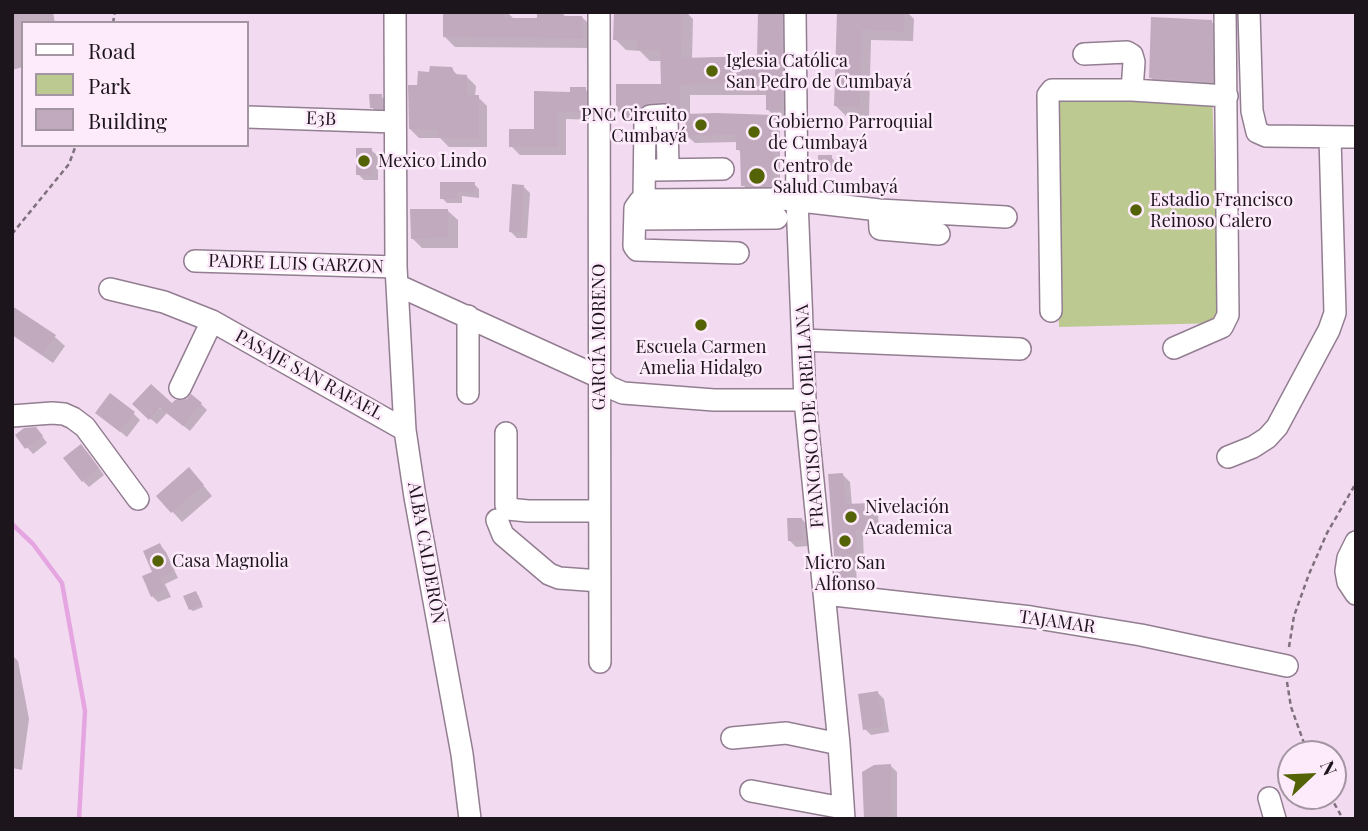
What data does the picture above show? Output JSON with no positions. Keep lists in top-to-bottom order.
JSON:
{
  "streets": {
    "street": [
      "E3B",
      "PADRE LUIS GARZON",
      "GARCÍA MORENO",
      "PASAJE SAN RAFAEL",
      "FRANCISCO DE ORELLANA",
      "ALBA CALDERÓN",
      "TAJAMAR"
    ]
  },
  "crossings": [
    ["E3B", "ALBA CALDERÓN"],
    ["PADRE LUIS GARZON", "GARCÍA MORENO"],
    ["PADRE LUIS GARZON", "FRANCISCO DE ORELLANA"],
    ["PADRE LUIS GARZON", "ALBA CALDERÓN"],
    ["PASAJE SAN RAFAEL", "ALBA CALDERÓN"],
    ["FRANCISCO DE ORELLANA", "TAJAMAR"]
  ],
  "places": [
    "Iglesia Católica San Pedro de Cumbayá",
    "PNC Circuito Cumbayá",
    "Gobierno Parroquial de Cumbayá",
    "Mexico Lindo",
    "Centro de Salud Cumbayá",
    "Estadio Francisco Reinoso Calero",
    "Escuela Carmen Amelia Hidalgo",
    "Nivelación Academica",
    "Micro San Alfonso",
    "Casa Magnolia"
  ],
  "legend": ["Road", "Park", "Building"],
  "north": "top right"
}
